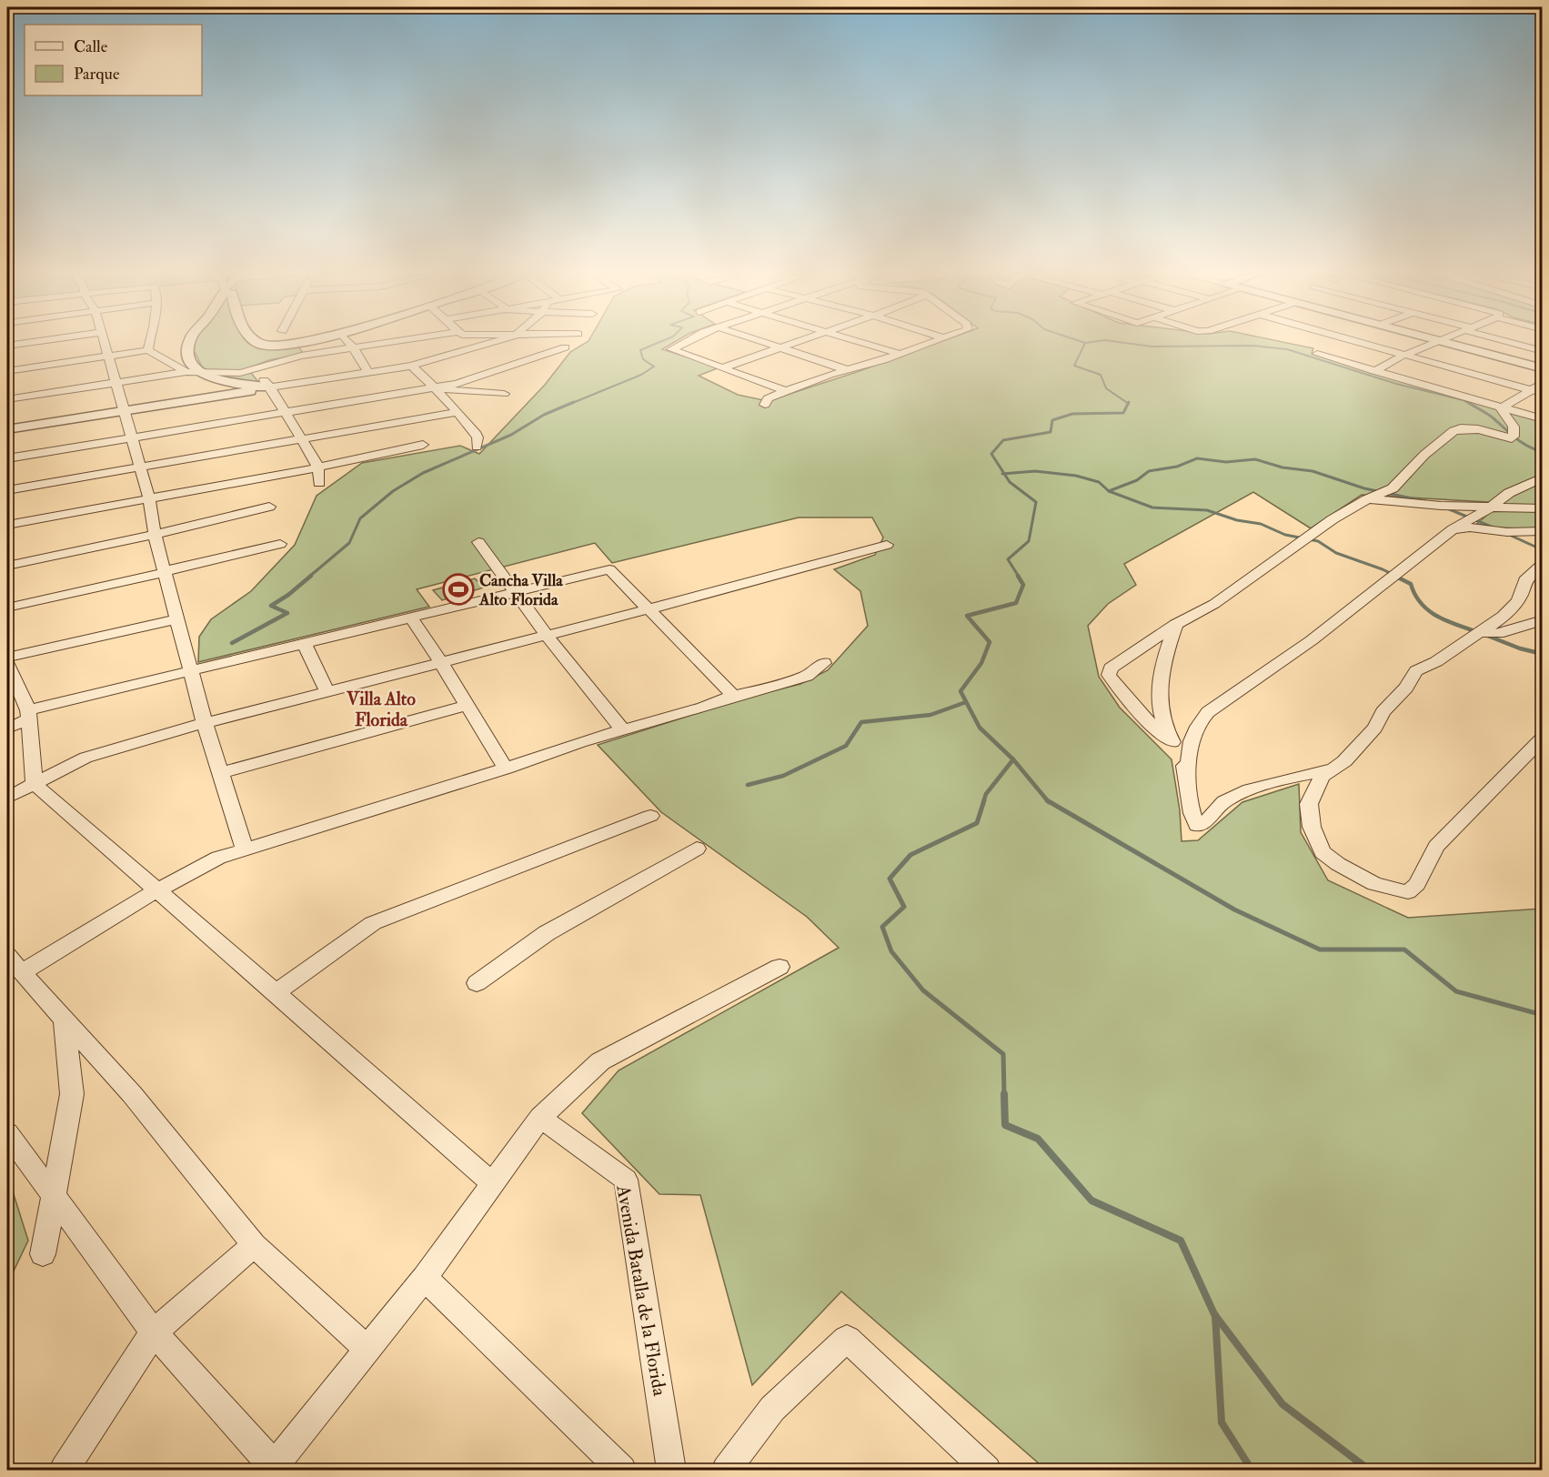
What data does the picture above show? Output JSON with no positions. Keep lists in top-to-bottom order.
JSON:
{
  "streets": {
    "street": ["Avenida Batalla de la Florida"]
  },
  "districts": ["Villa Alto Florida"],
  "places": {
    "sports": ["Cancha Villa Alto Florida"]
  },
  "legend": ["Calle", "Parque"]
}
